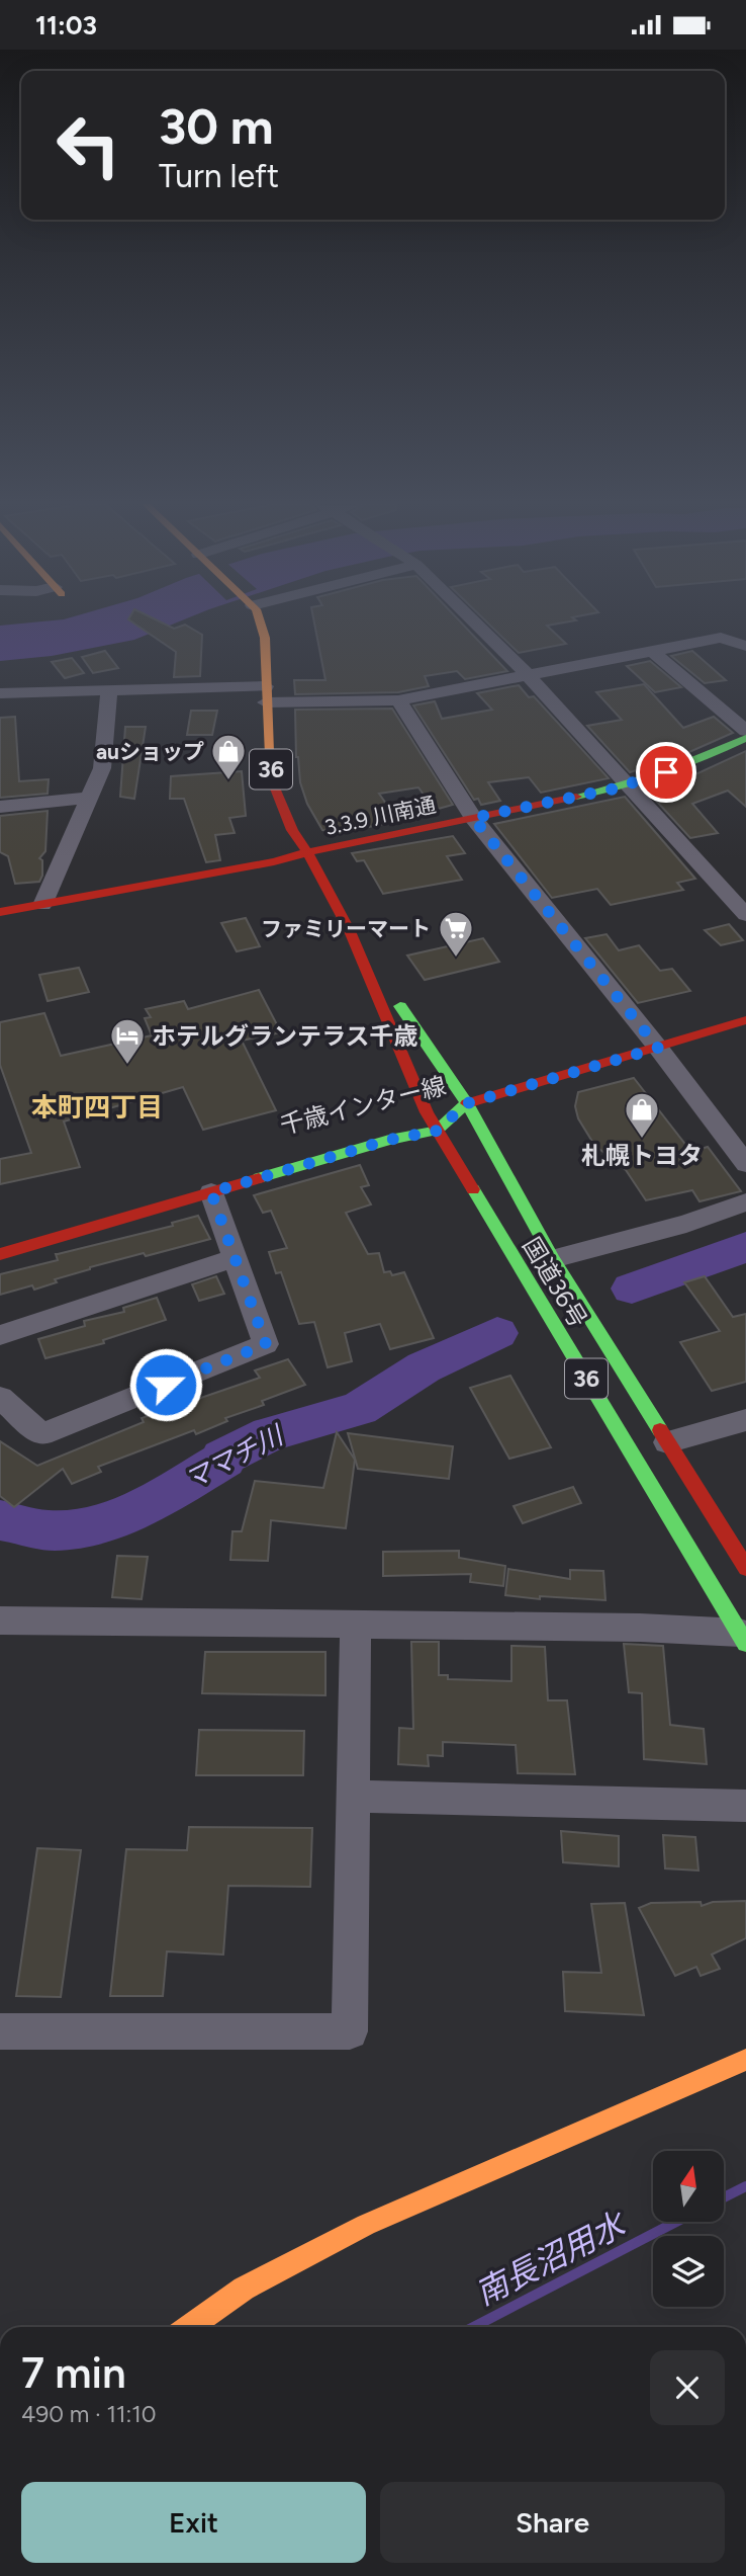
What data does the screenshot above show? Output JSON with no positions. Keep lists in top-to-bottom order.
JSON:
{
  "streets": {
    "main road": [
      "36",
      "3.3.9 川南通",
      "千歳インター線",
      "国道36号"
    ]
  },
  "crossings": [
    ["3.3.9 川南通", "国道36号"],
    ["千歳インター線", "国道36号"]
  ],
  "districts": ["本町四丁目"],
  "water": ["ママチ川", "南長沼用水"],
  "places": {
    "shop": ["auショップ", "札幌トヨタ"],
    "supermarket": ["ファミリーマート"],
    "hotel": ["ホテルグランテラス千歳"]
  },
  "north": "top",
  "page": {
    "status": "11:03",
    "turn": ["30 m", "Turn left"],
    "heading": ["7 min", "490 m · 11:10"],
    "buttons": ["Exit", "Share"]
  }
}
